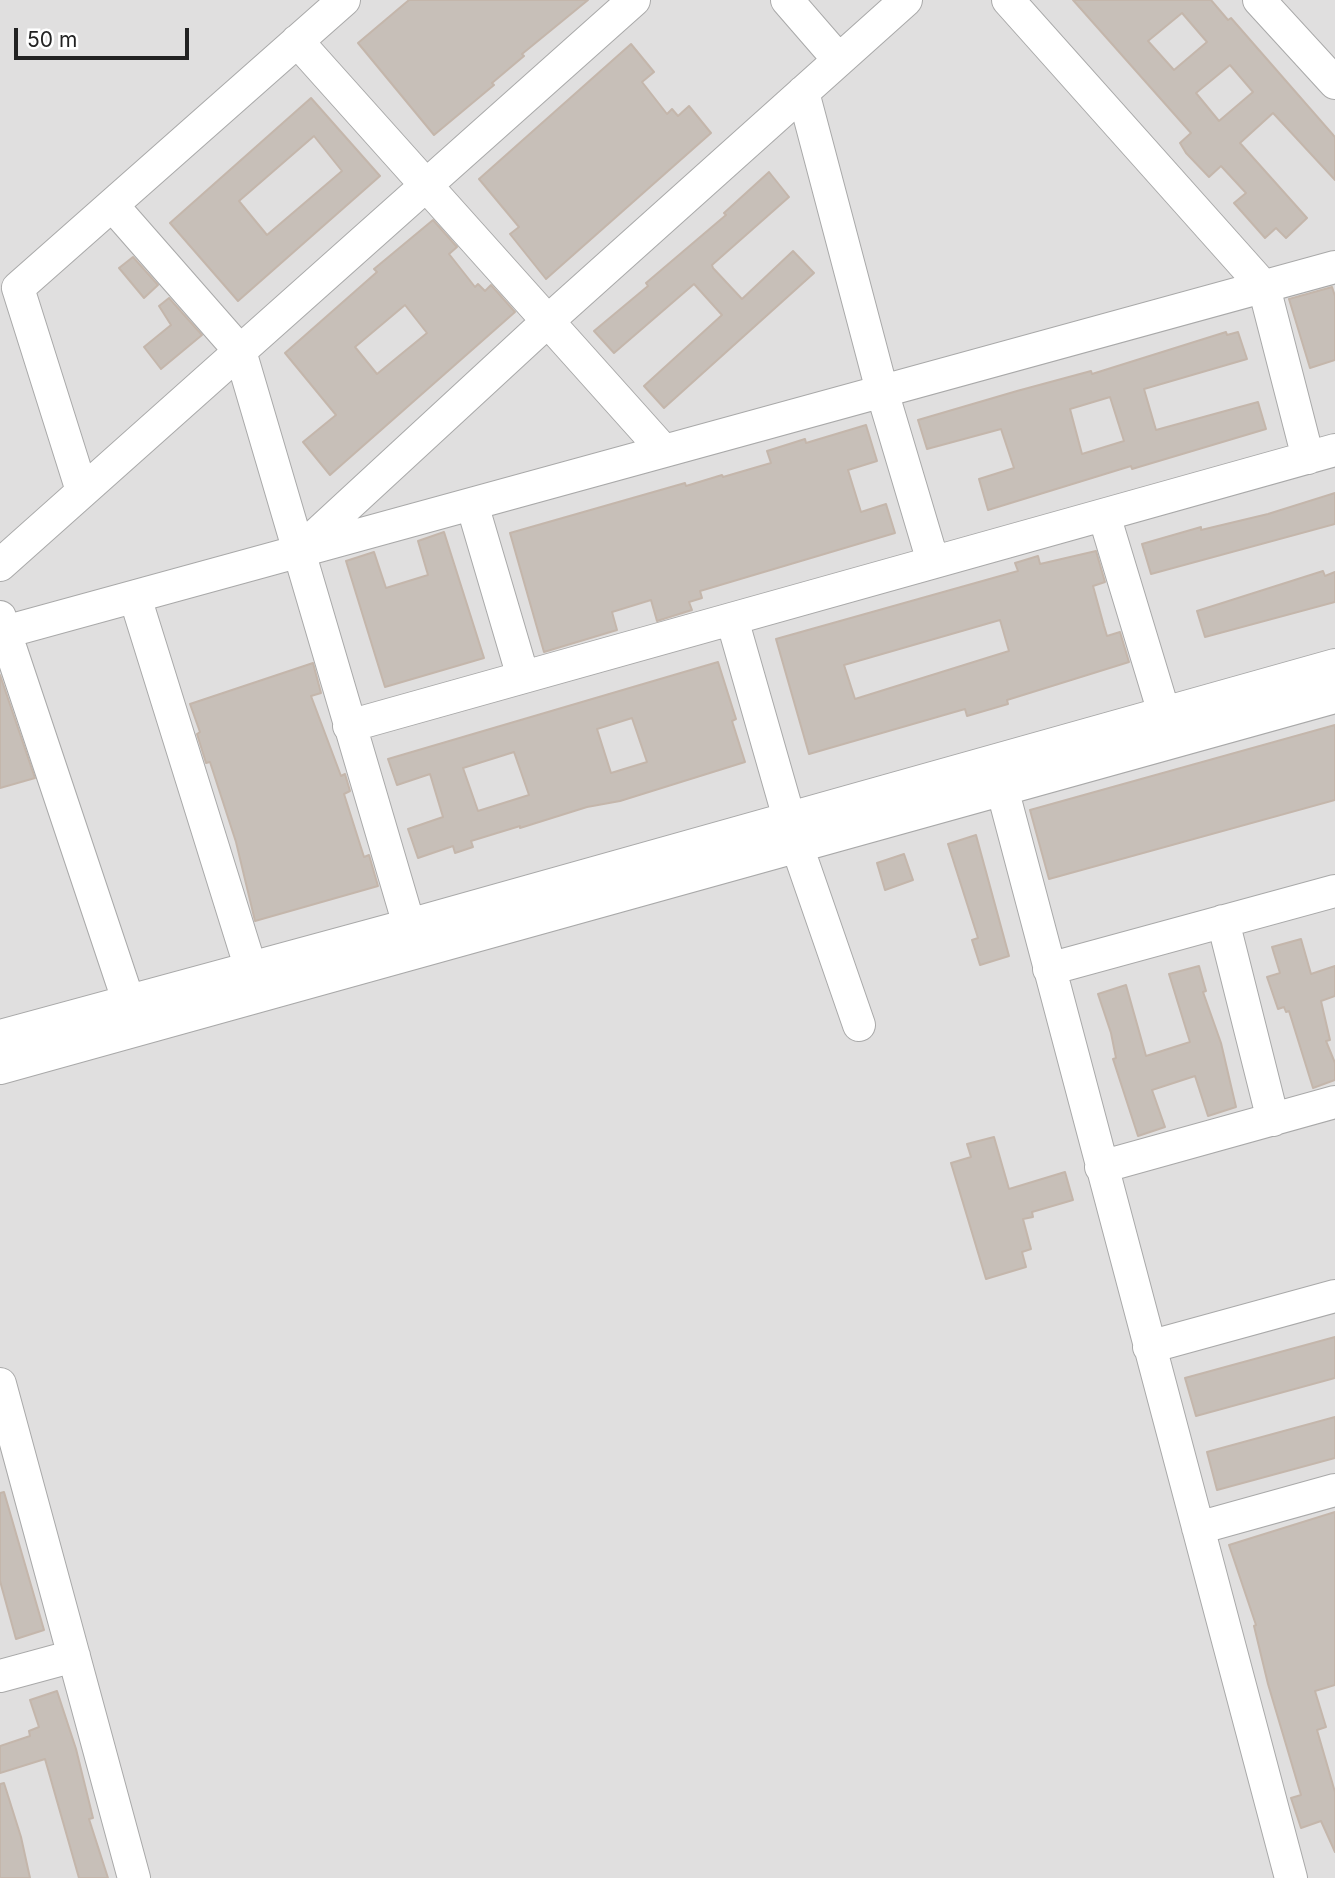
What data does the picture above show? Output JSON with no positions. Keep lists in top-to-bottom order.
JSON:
{
  "scale_bar": "50 m"
}
